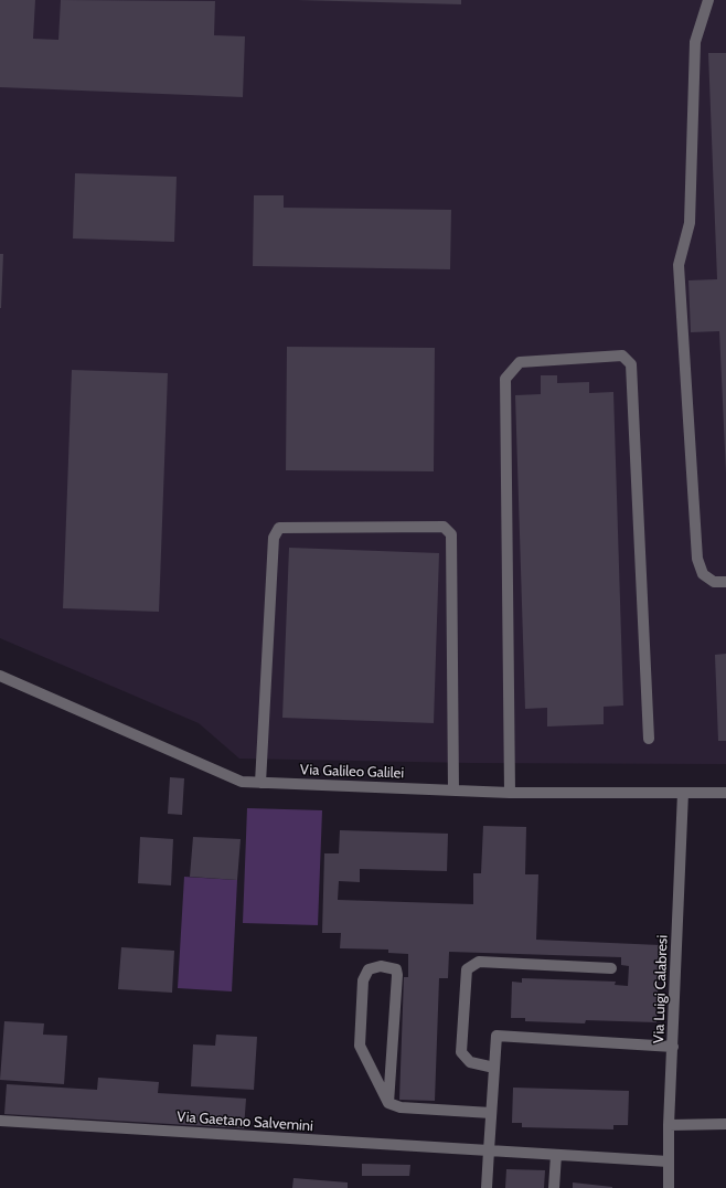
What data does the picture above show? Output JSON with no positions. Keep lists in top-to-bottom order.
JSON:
{
  "streets": {
    "street": ["Via Galileo Galilei", "Via Luigi Calabresi", "Via Gaetano Salvemini"]
  },
  "crossings": [
    ["Via Galileo Galilei", "Via Luigi Calabresi"],
    ["Via Luigi Calabresi", "Via Gaetano Salvemini"]
  ]
}
